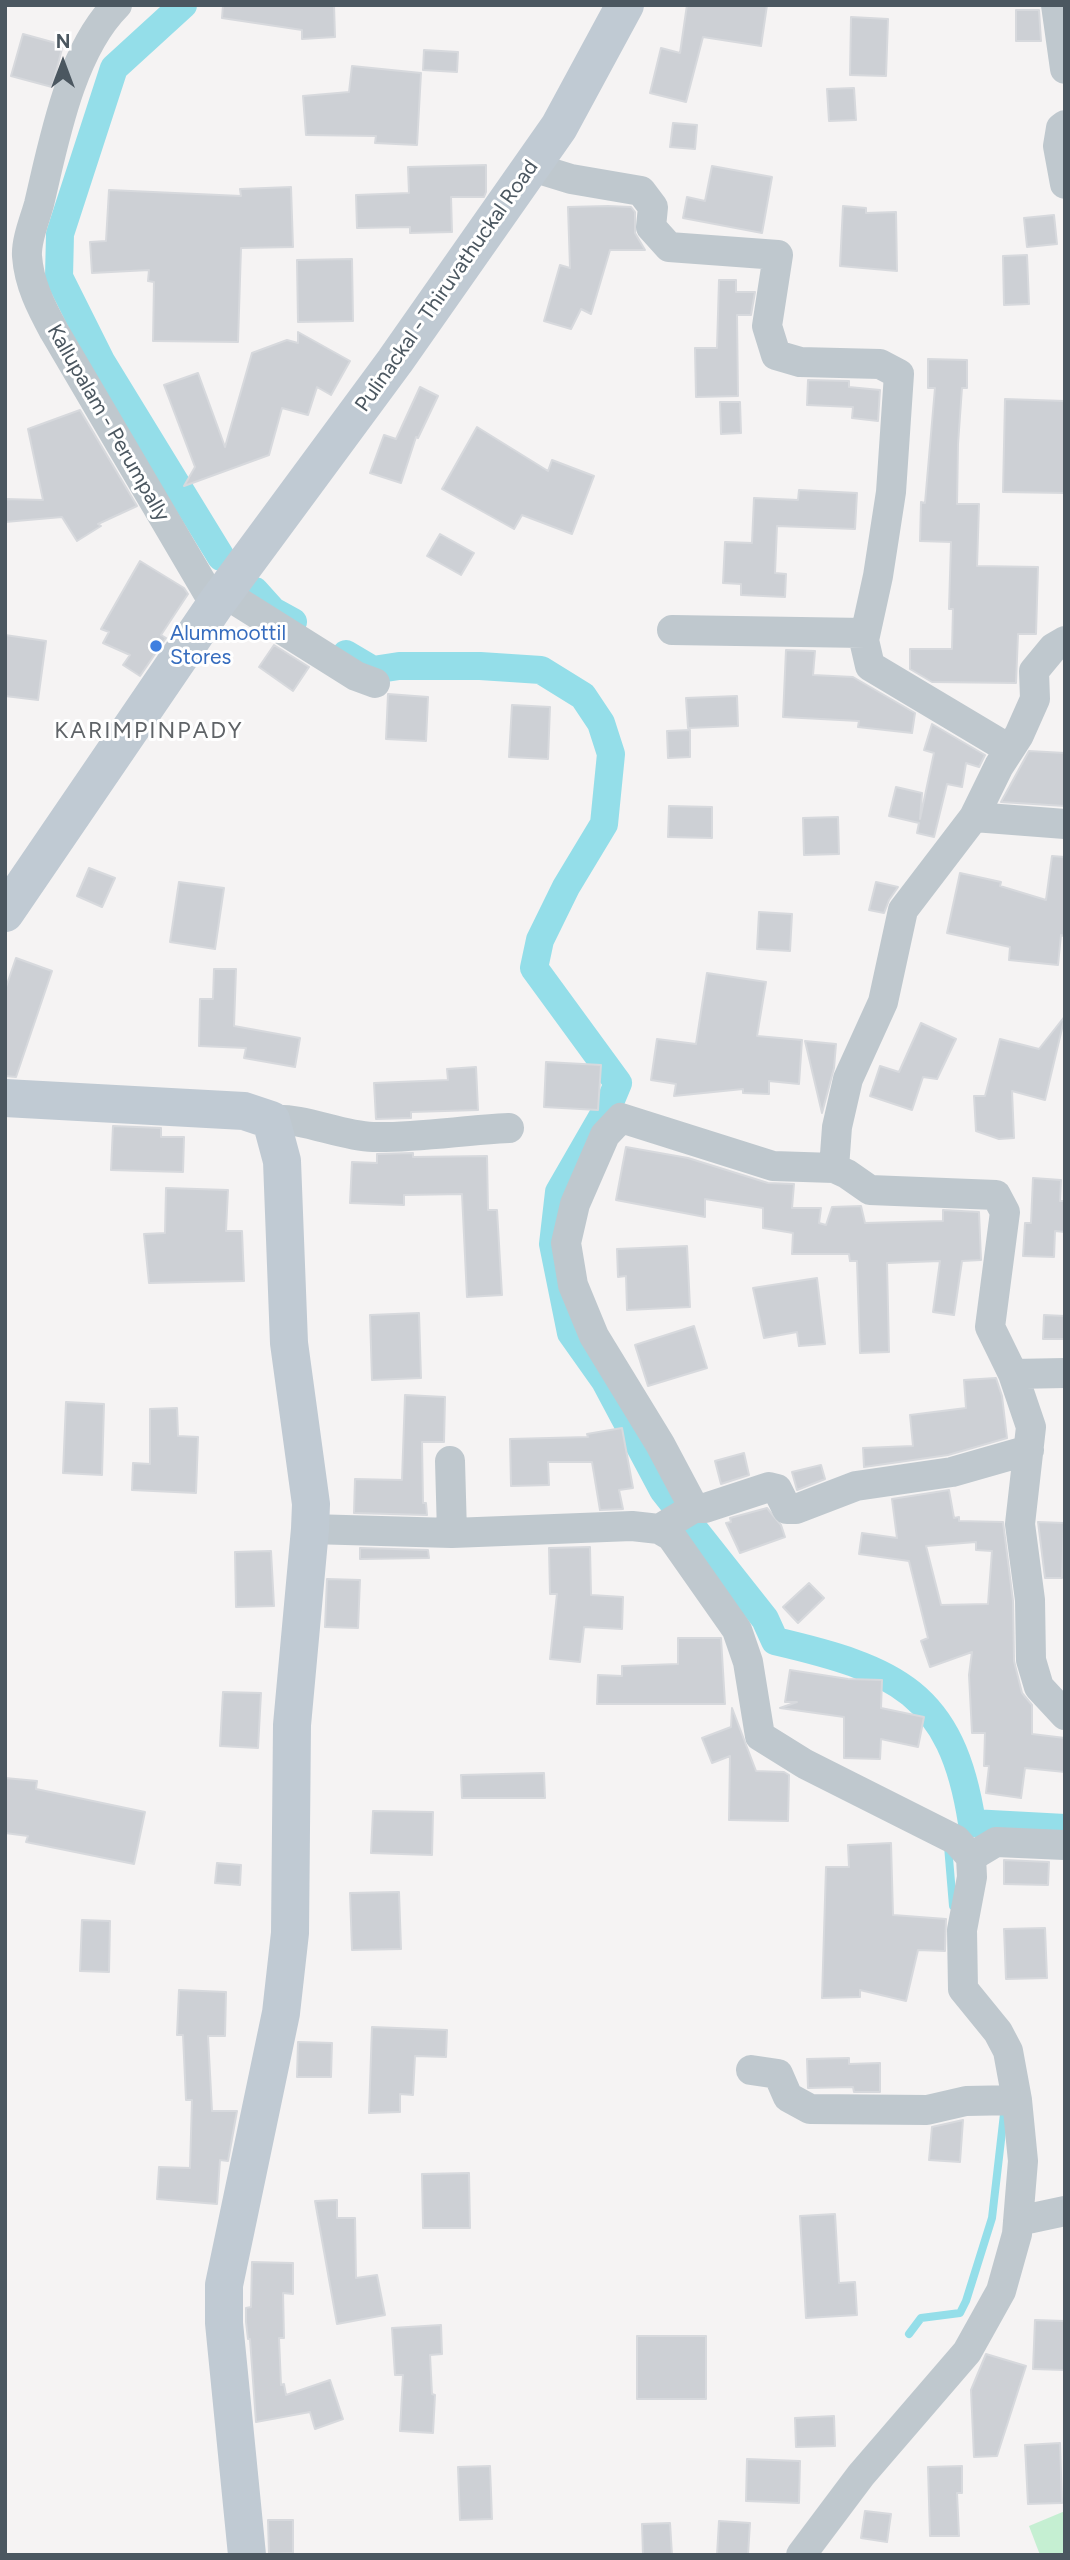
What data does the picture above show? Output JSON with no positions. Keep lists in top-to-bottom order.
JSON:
{
  "streets": {
    "street": ["Pulinackal - Thiruvathuckal Road", "Kallupalam - Perumpally"]
  },
  "crossings": [
    ["Pulinackal - Thiruvathuckal Road", "Kallupalam - Perumpally"]
  ],
  "districts": ["KARIMPINPADY"],
  "places": ["Alummoottil Stores"],
  "north": "top"
}
